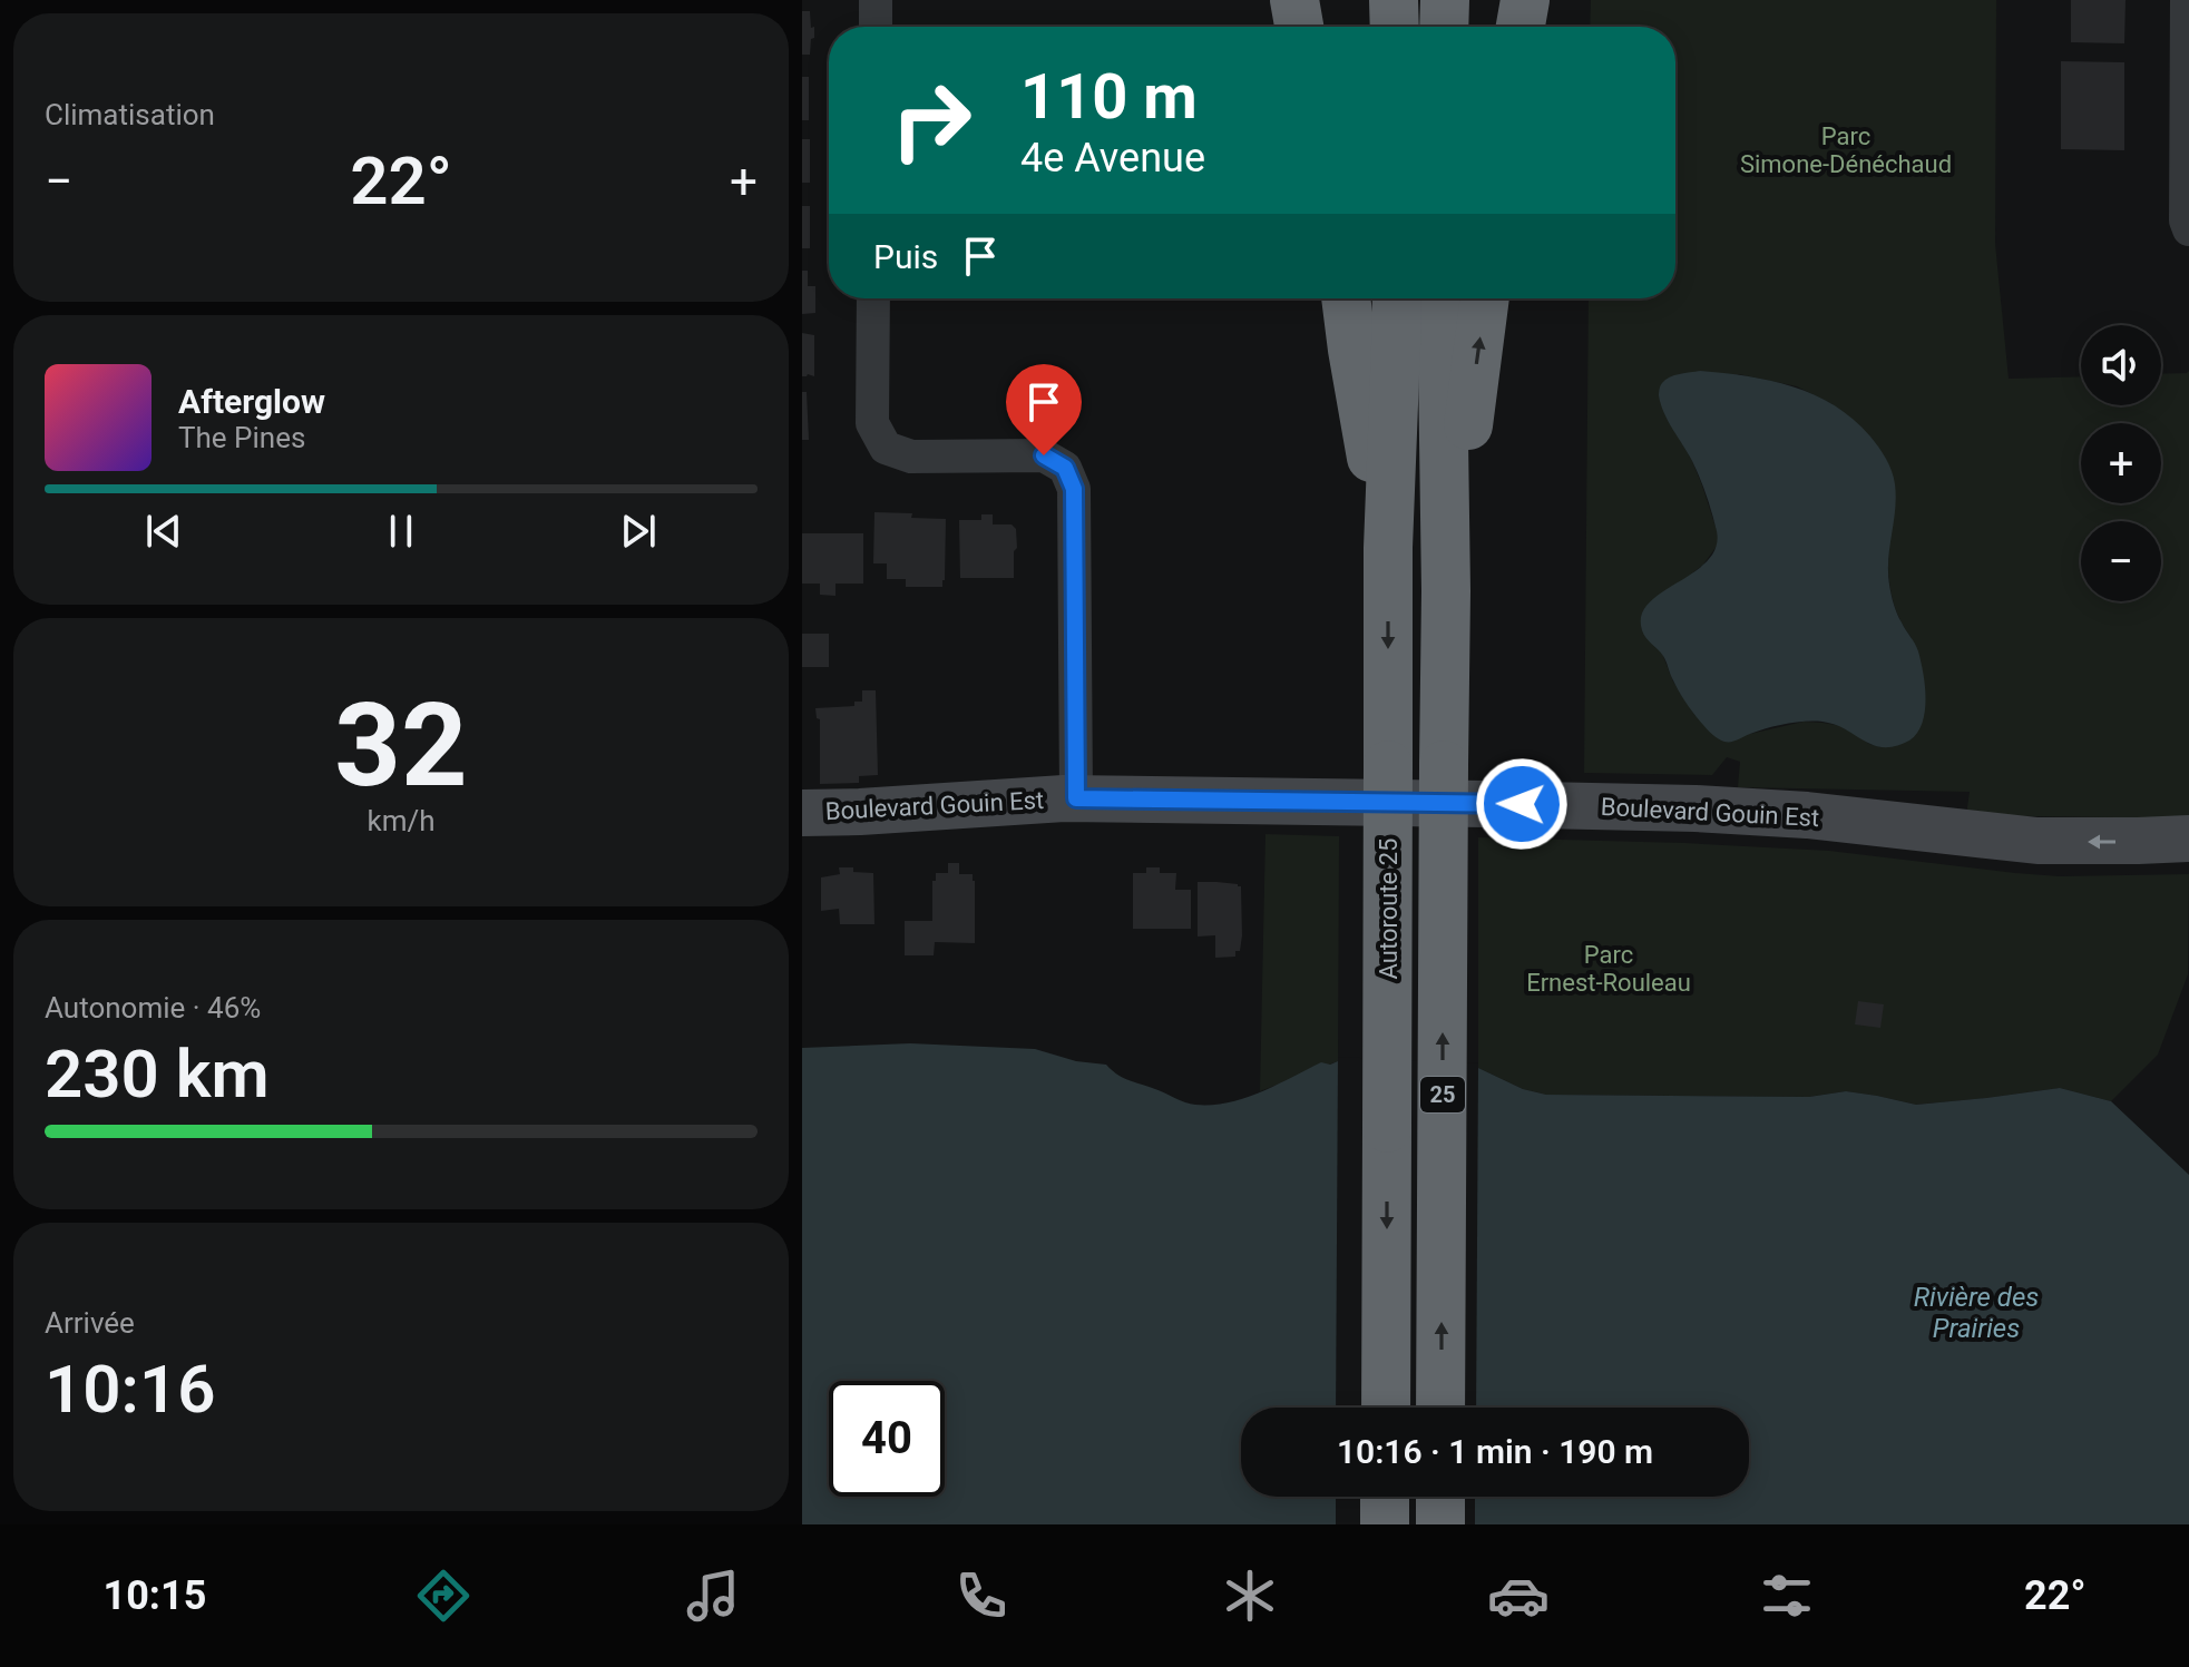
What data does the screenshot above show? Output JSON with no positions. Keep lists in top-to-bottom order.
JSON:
{
  "streets": {
    "highway": ["Autoroute 25", "25"],
    "street": ["Boulevard Gouin Est"]
  },
  "one_way": ["Boulevard Gouin Est"],
  "water": ["Rivière des Prairies"],
  "parks": ["Parc Simone-Dénéchaud", "Parc Ernest-Rouleau"],
  "page": {
    "tile": [
      "Climatisation",
      ["32", "km/h"],
      ["Autonomie · 46%", "230 km"],
      ["Arrivée", "10:16"]
    ],
    "turn": ["110 m", "4e Avenue"],
    "heat": ["−", "22°", "+"],
    "then": "Puis",
    "map_buttons": ["+", "−"],
    "song": ["Afterglow", "The Pines"],
    "limit": "40",
    "trip": "10:16 · 1 min · 190 m",
    "tabs": ["10:15", "22°"]
  }
}
